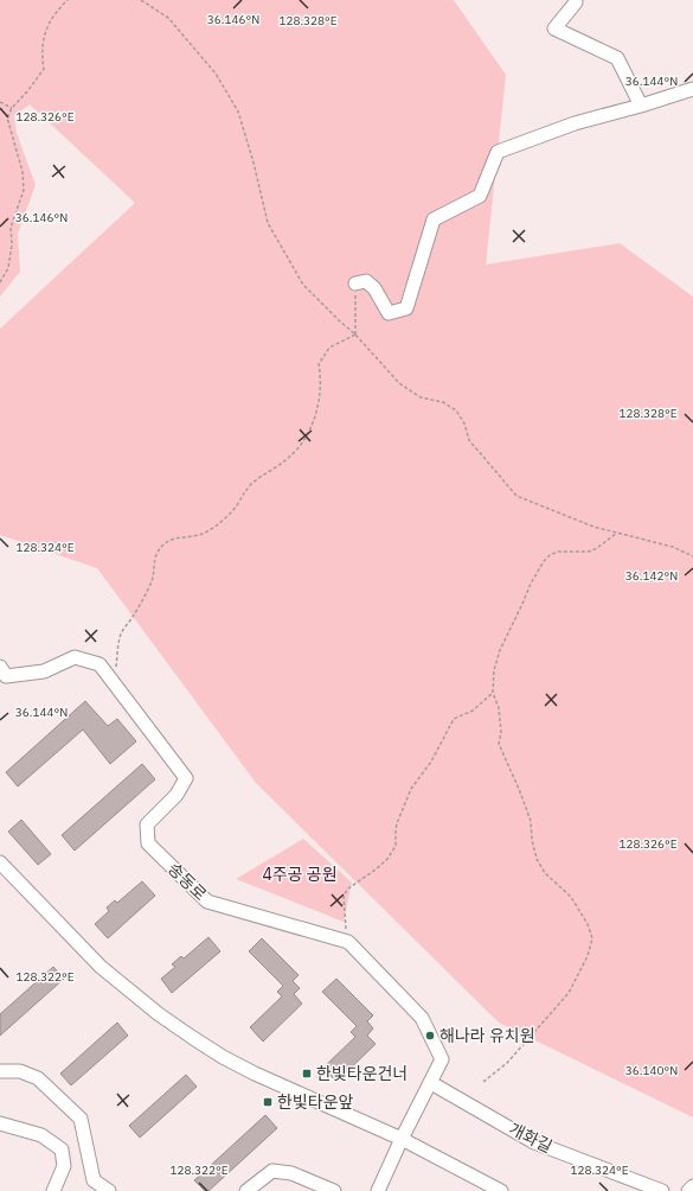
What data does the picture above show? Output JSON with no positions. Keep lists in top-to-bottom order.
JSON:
{
  "streets": {
    "street": ["송동로", "개화길"]
  },
  "crossings": [
    ["송동로", "개화길"]
  ],
  "parks": ["4주공 공원"],
  "places": {
    "other": ["해나라 유치원"],
    "transit": ["한빛타운건너", "한빛타운앞"]
  },
  "coordinates": [
    "36.146°N",
    "128.328°E",
    "36.144°N",
    "128.326°E",
    "128.324°E",
    "36.142°N",
    "128.322°E",
    "36.140°N"
  ]
}
